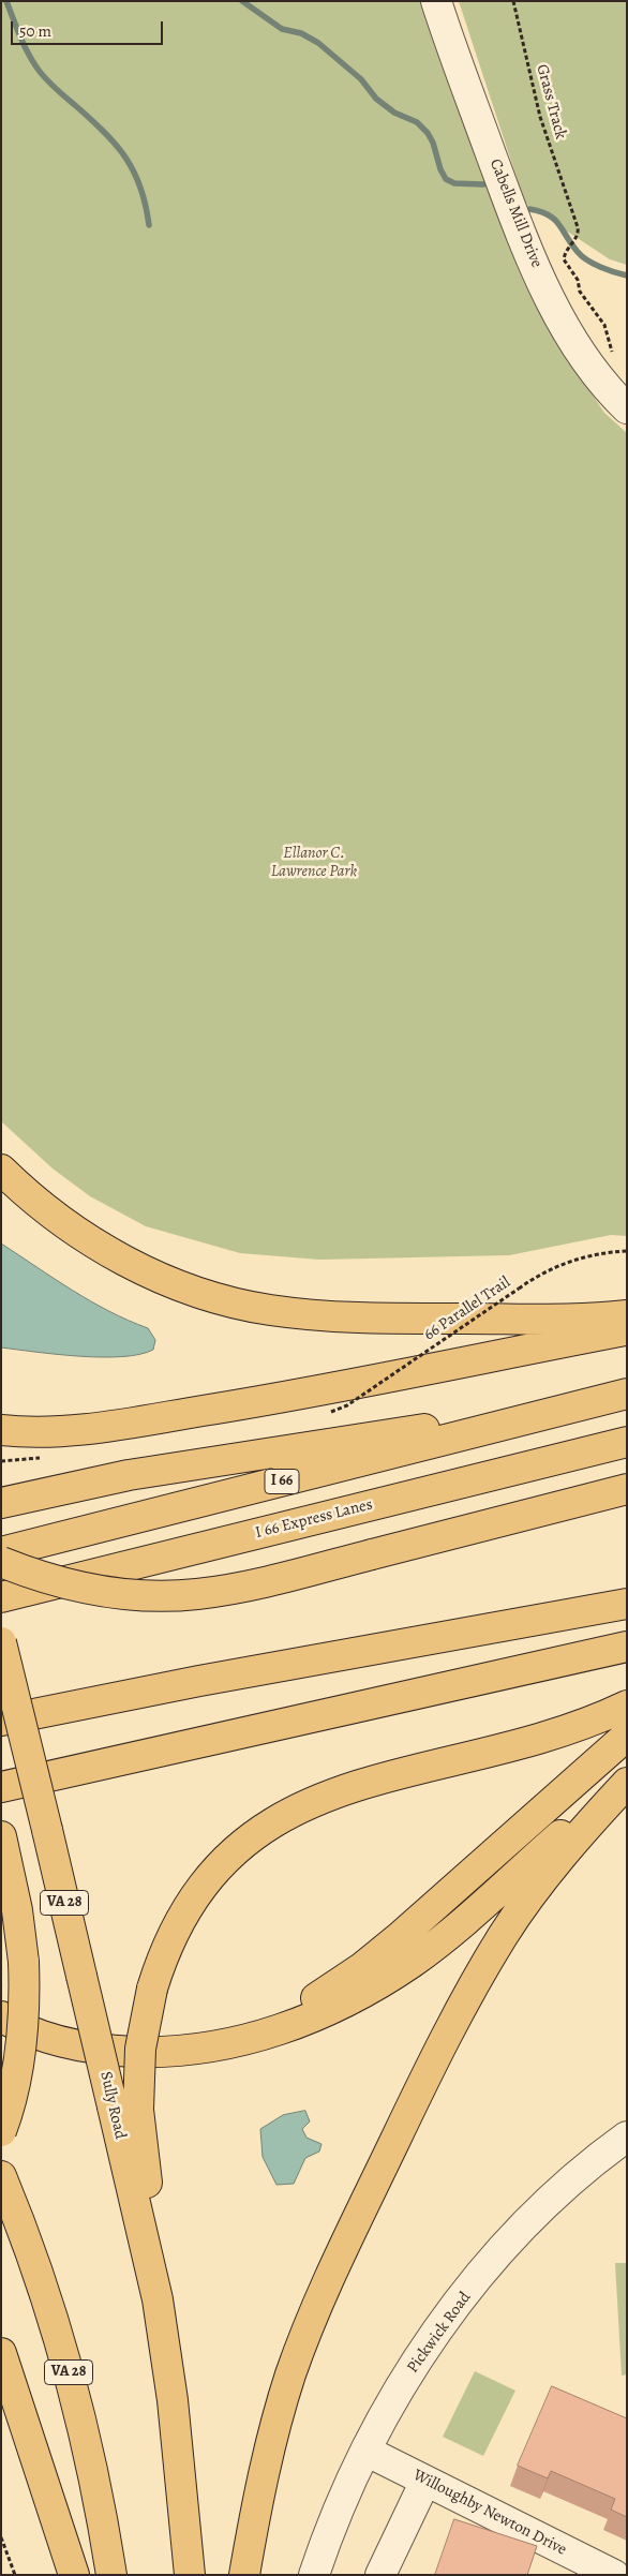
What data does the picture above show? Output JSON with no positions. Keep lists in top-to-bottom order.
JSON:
{
  "streets": {
    "highway": [
      "I 66",
      "I 66 Express Lanes",
      "VA 28",
      "Sully Road"
    ],
    "street": ["Cabells Mill Drive", "Pickwick Road", "Willoughby Newton Drive"],
    "path": ["Grass Track", "66 Parallel Trail"]
  },
  "crossings": [
    ["Pickwick Road", "Willoughby Newton Drive"]
  ],
  "parks": ["Ellanor C. Lawrence Park"],
  "scale_bar": "50 m"
}
